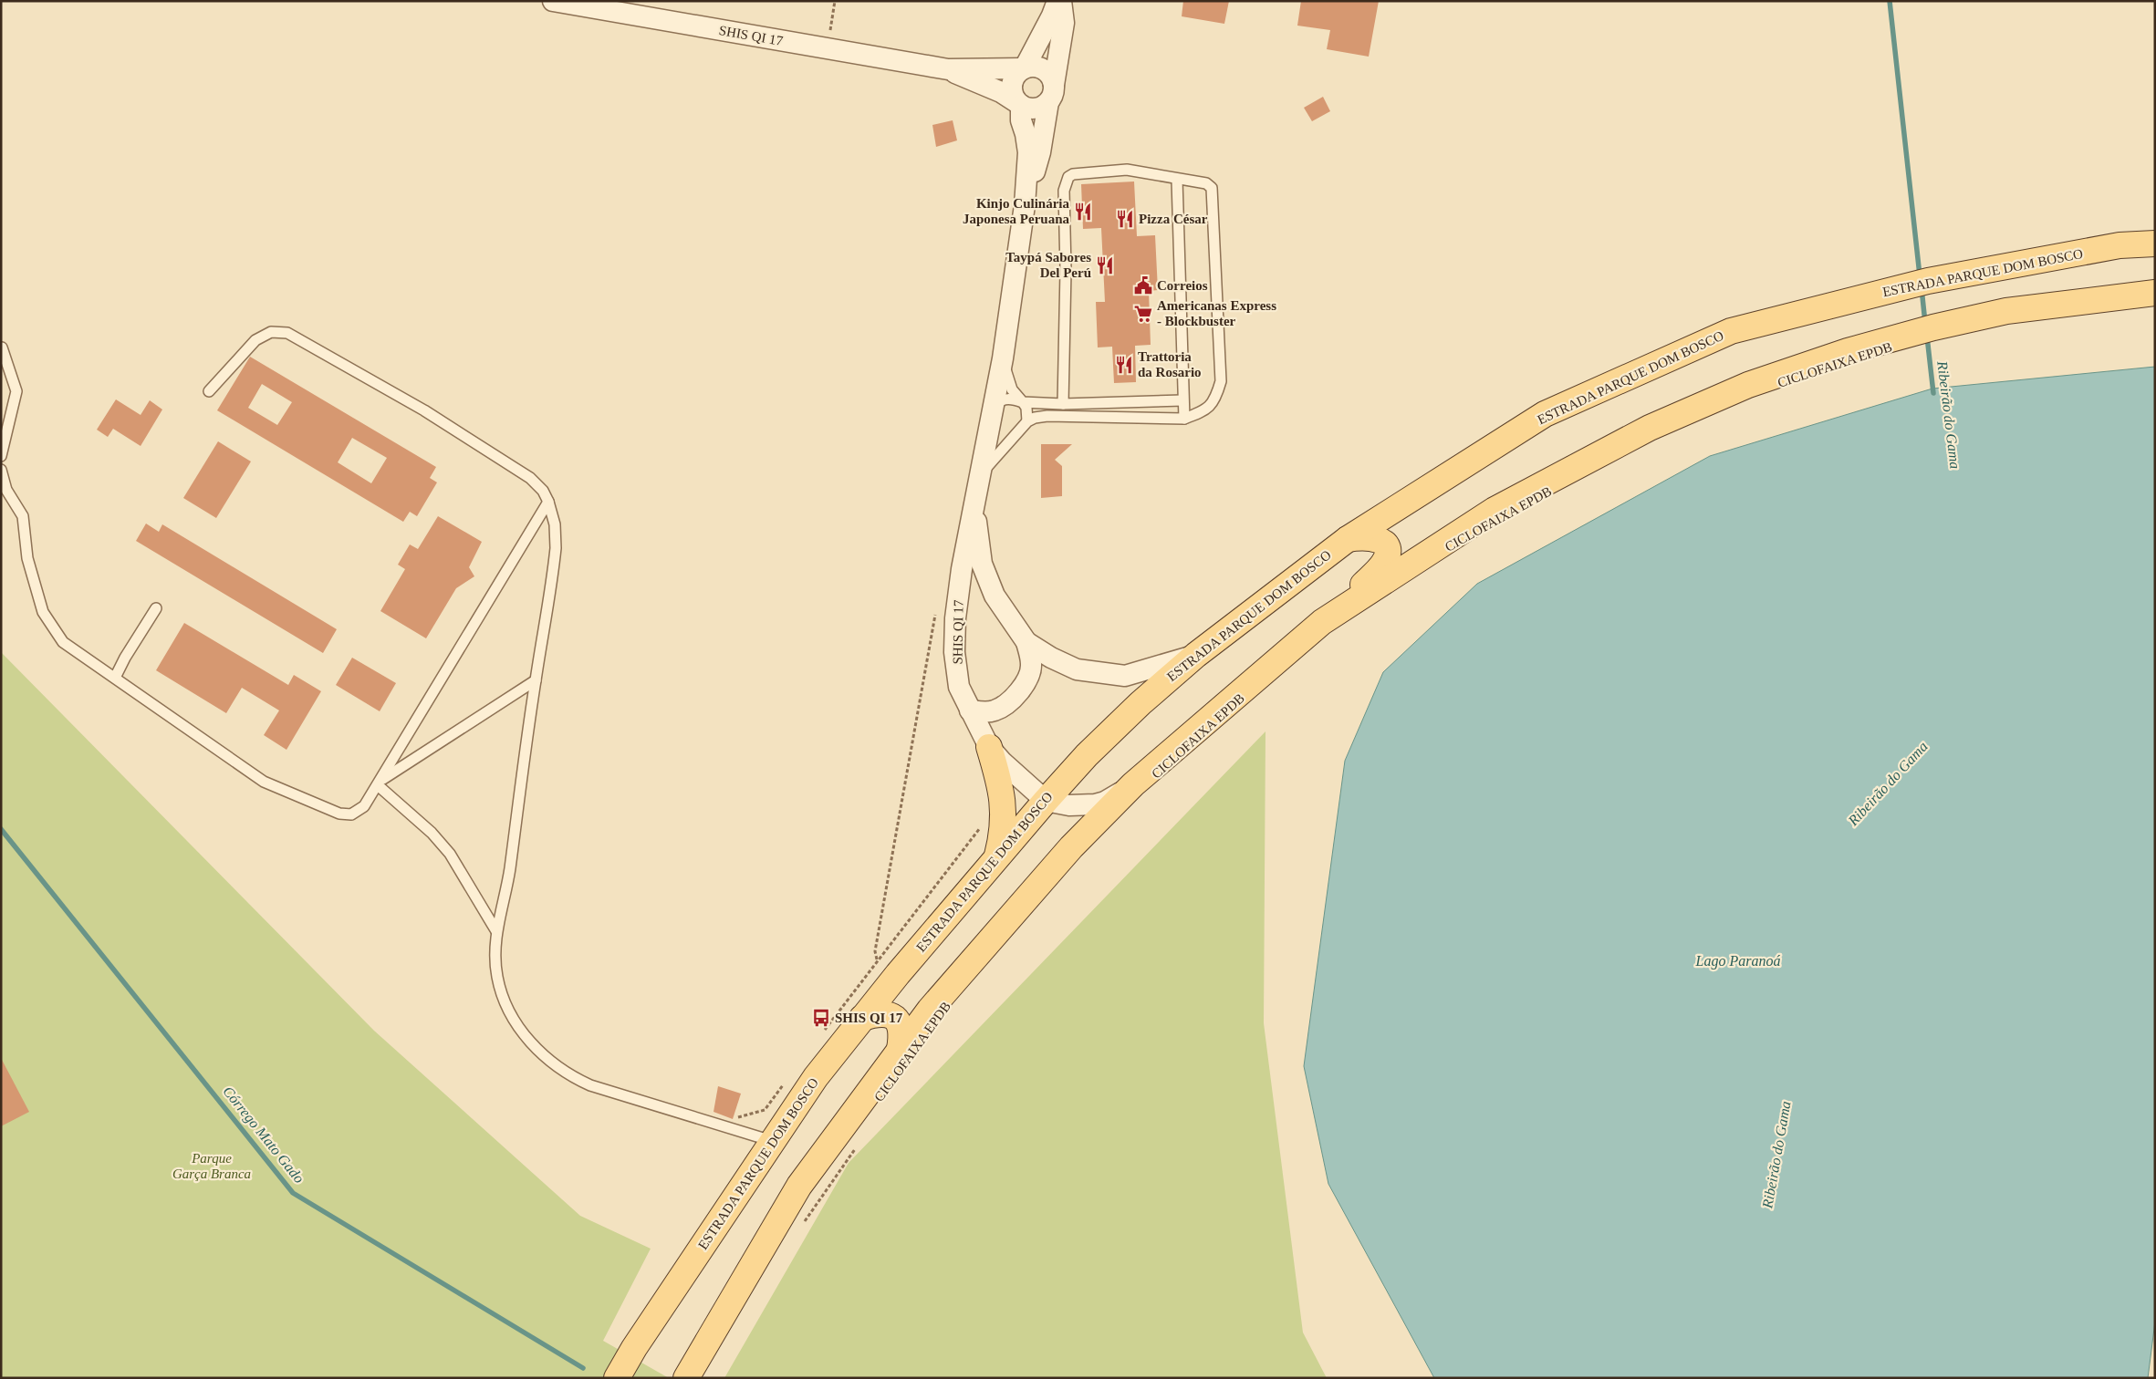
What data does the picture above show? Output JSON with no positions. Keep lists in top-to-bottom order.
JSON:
{
  "streets": {
    "main road": ["ESTRADA PARQUE DOM BOSCO"],
    "street": ["SHIS QI 17"]
  },
  "crossings": [
    ["SHIS QI 17", "ESTRADA PARQUE DOM BOSCO"]
  ],
  "water": ["Ribeirão do Gama", "Lago Paranoá", "Córrego Mato Gado"],
  "parks": ["Parque Garça Branca"],
  "places": {
    "restaurant": [
      "Kinjo Culinária Japonesa Peruana",
      "Pizza César",
      "Taypá Sabores Del Perú",
      "Trattoria da Rosario"
    ],
    "public building": ["Correios"],
    "supermarket": ["Americanas Express - Blockbuster"],
    "bus stop": ["SHIS QI 17"]
  }
}
